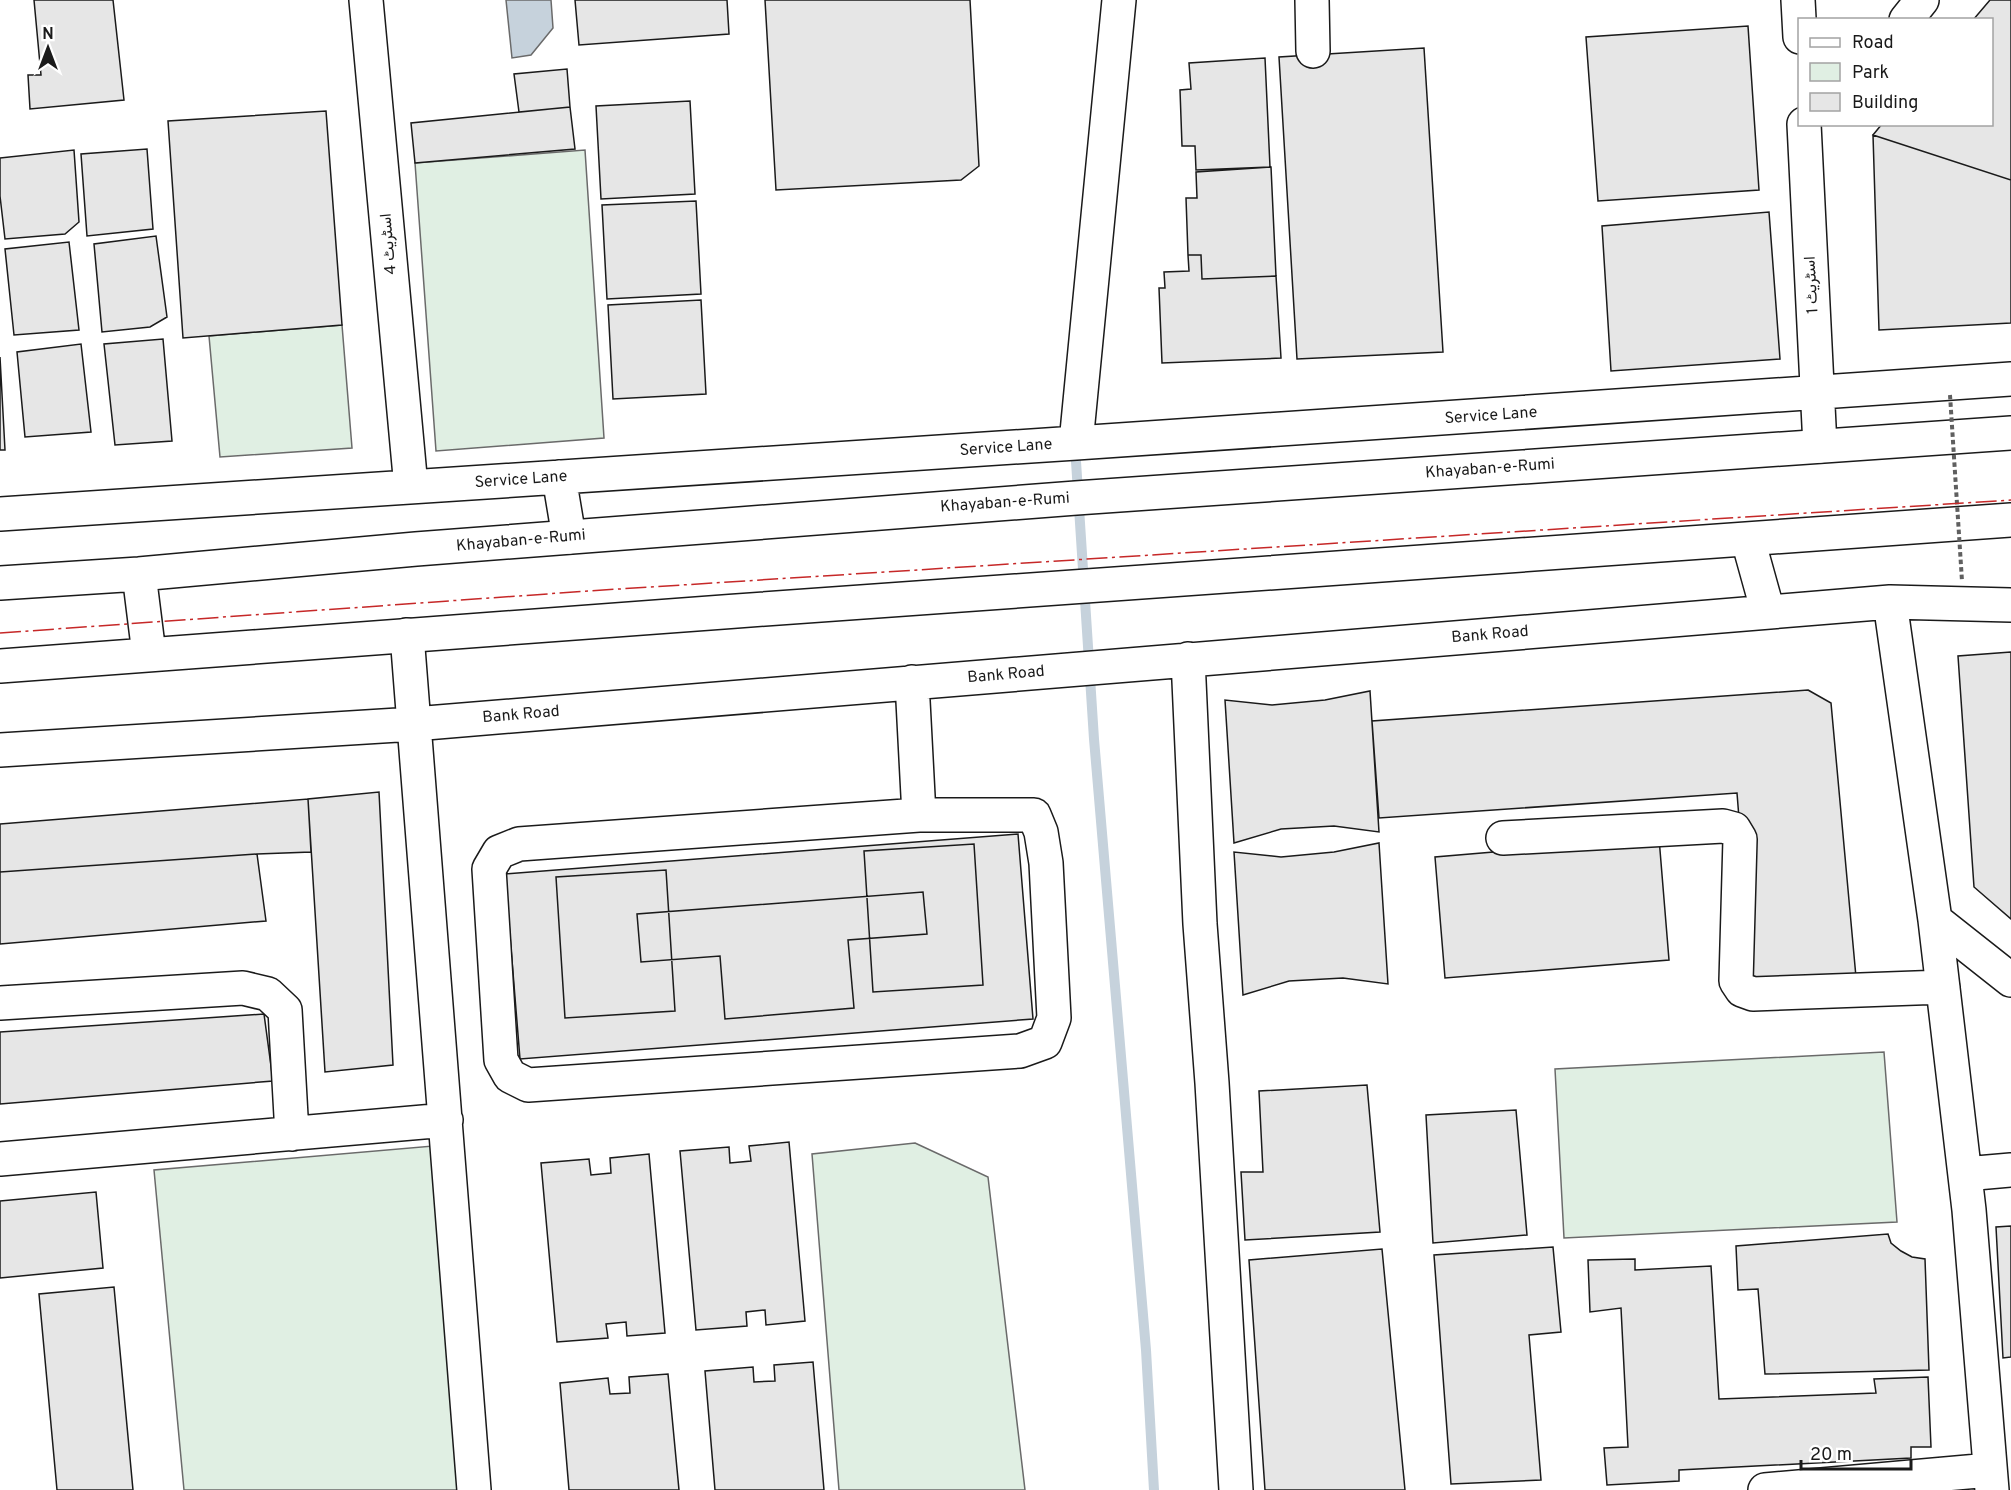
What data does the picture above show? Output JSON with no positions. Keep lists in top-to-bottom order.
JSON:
{
  "streets": {
    "street": [
      "اسٹریٹ 4",
      "اسٹریٹ 1",
      "Service Lane",
      "Khayaban-e-Rumi",
      "Bank Road"
    ]
  },
  "crossings": [
    ["اسٹریٹ 4", "Service Lane"],
    ["اسٹریٹ 1", "Service Lane"],
    ["اسٹریٹ 1", "Khayaban-e-Rumi"]
  ],
  "legend": ["Road", "Park", "Building"],
  "scale_bar": "20 m",
  "north": "top"
}
